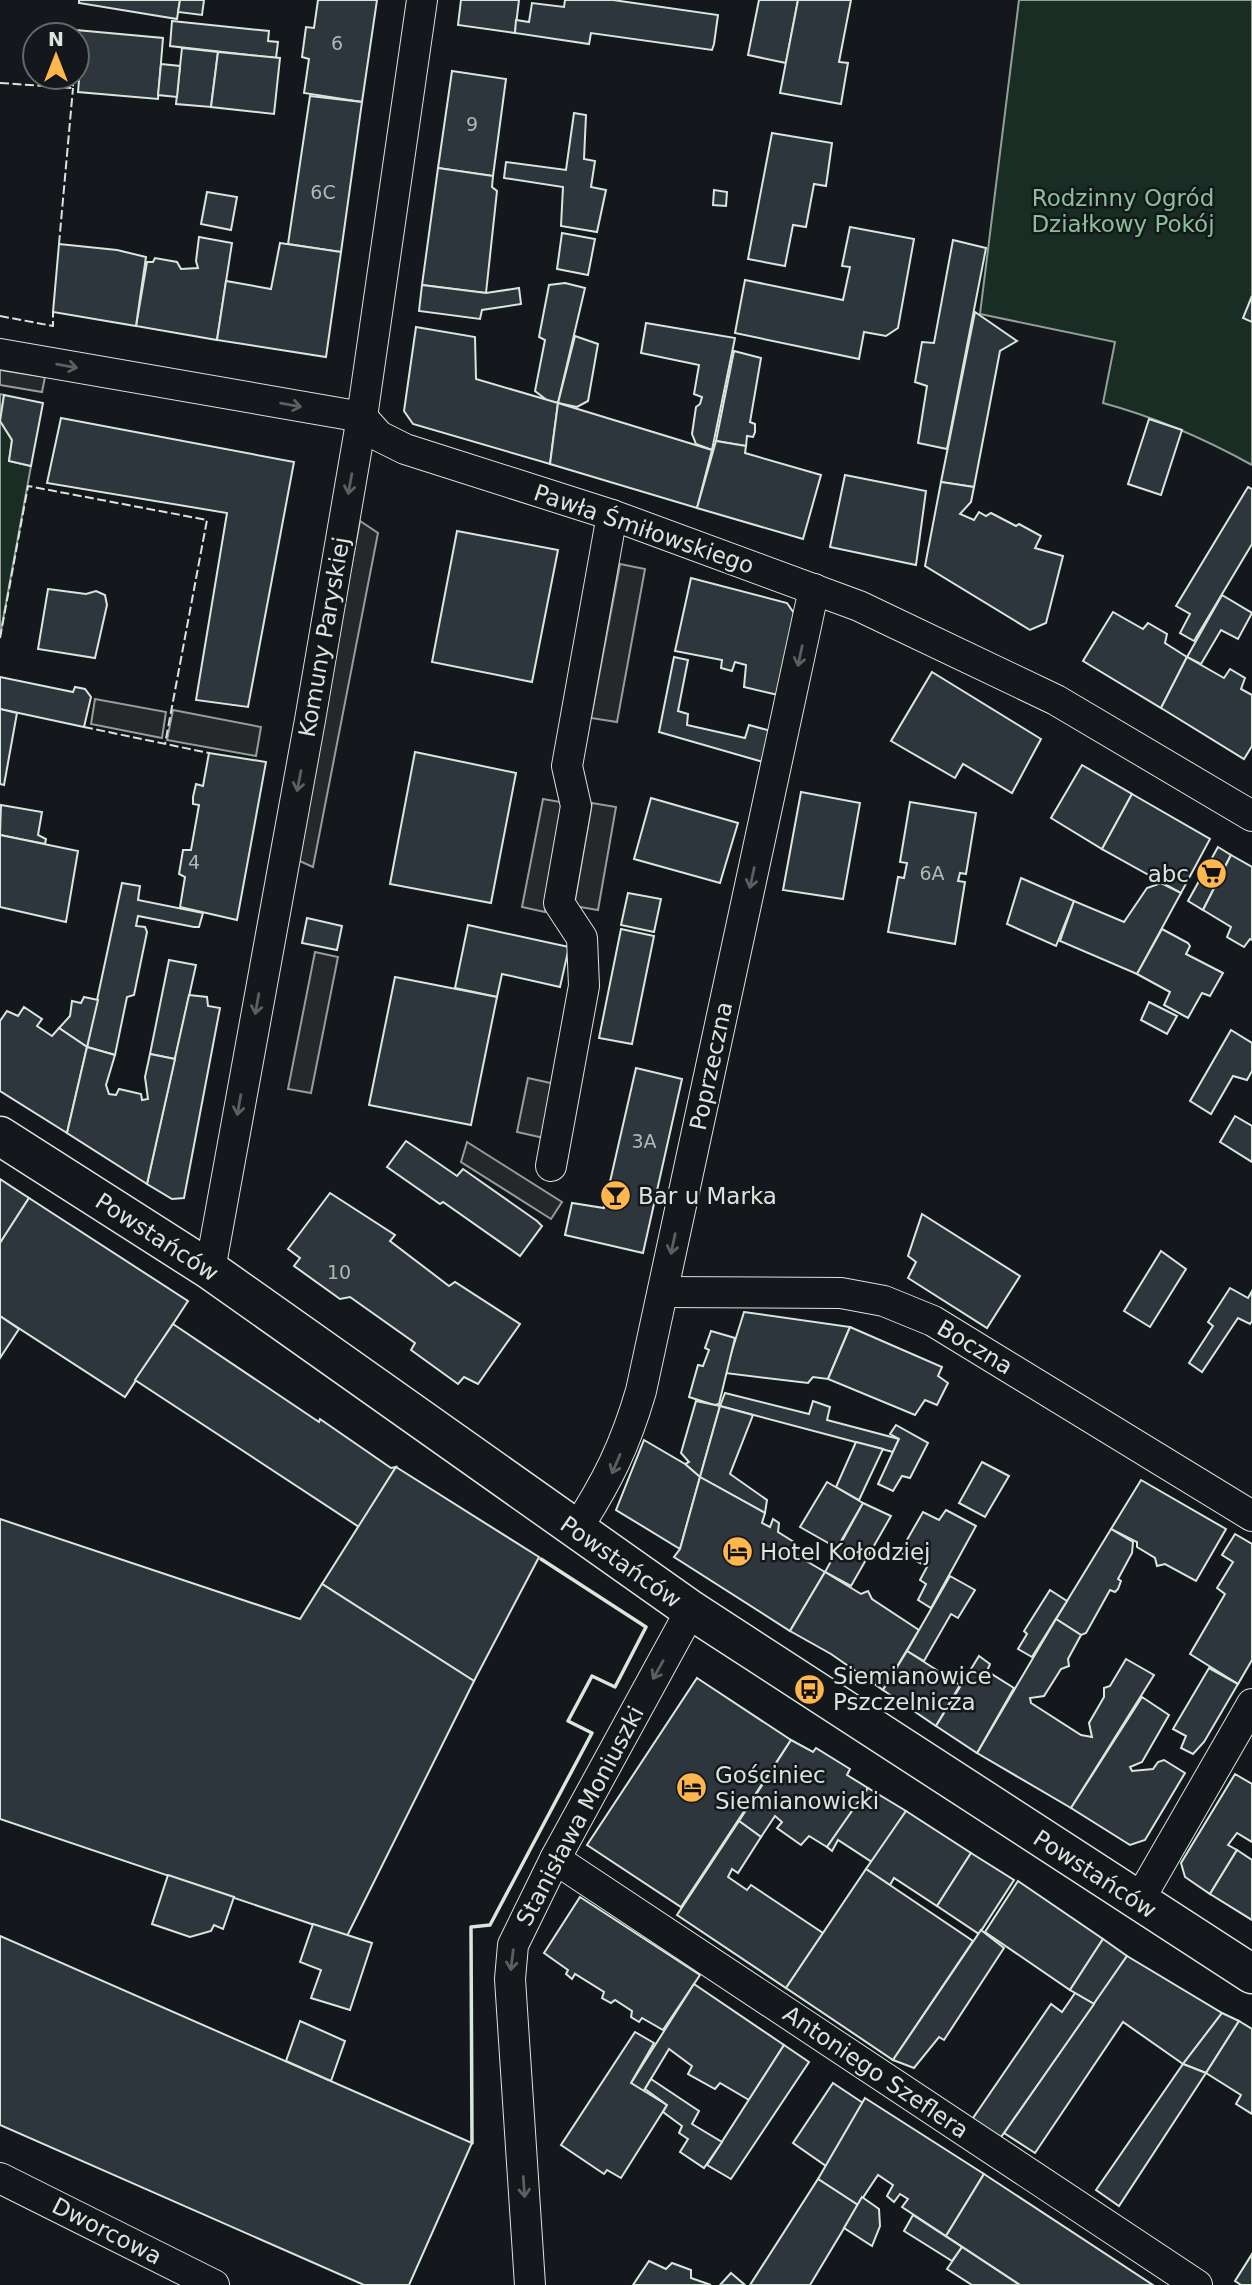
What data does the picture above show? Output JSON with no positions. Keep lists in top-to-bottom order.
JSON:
{
  "streets": {
    "street": [
      "Pawła Śmiłowskiego",
      "Komuny Paryskiej",
      "Poprzeczna",
      "Powstańców",
      "Boczna",
      "Stanisława Moniuszki",
      "Antoniego Szeflera",
      "Dworcowa"
    ]
  },
  "crossings": [
    ["Pawła Śmiłowskiego", "Komuny Paryskiej"],
    ["Pawła Śmiłowskiego", "Poprzeczna"],
    ["Komuny Paryskiej", "Powstańców"],
    ["Poprzeczna", "Powstańców"],
    ["Poprzeczna", "Boczna"],
    ["Powstańców", "Stanisława Moniuszki"],
    ["Stanisława Moniuszki", "Antoniego Szeflera"]
  ],
  "one_way": ["Stanisława Moniuszki"],
  "parks": ["Rodzinny Ogród Działkowy Pokój"],
  "places": {
    "supermarket": ["abc"],
    "bar": ["Bar u Marka"],
    "hotel": ["Hotel Kołodziej", "Gościniec Siemianowicki"],
    "bus stop": ["Siemianowice Pszczelnicza"]
  },
  "house_numbers": [
    "6",
    "9",
    "6C",
    "4",
    "6A",
    "3A",
    "10"
  ],
  "north": "top"
}
